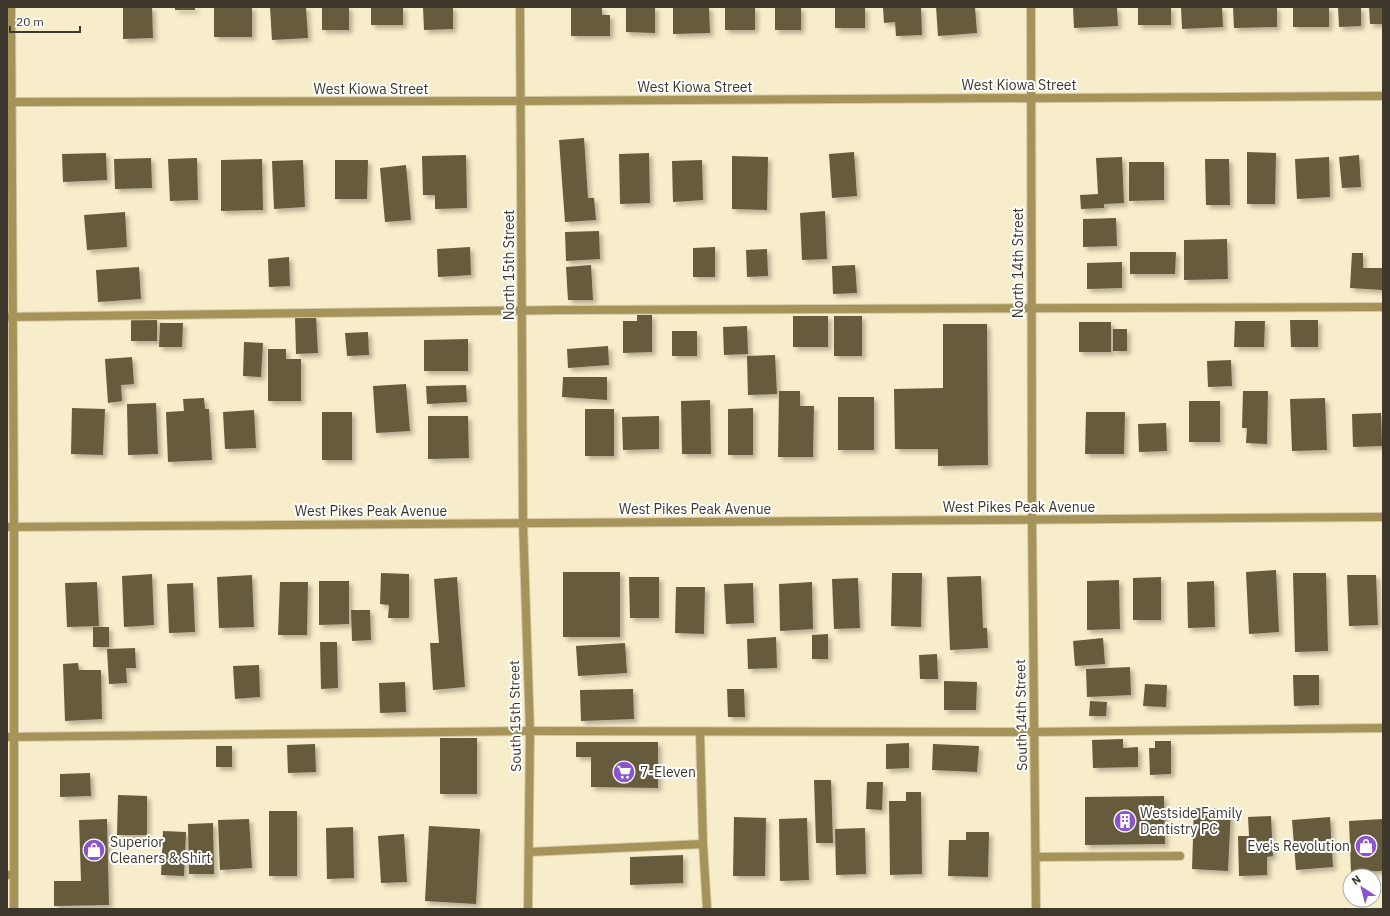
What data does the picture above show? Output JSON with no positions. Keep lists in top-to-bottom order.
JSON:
{
  "streets": {
    "street": [
      "West Kiowa Street",
      "North 14th Street",
      "North 15th Street",
      "West Pikes Peak Avenue",
      "South 14th Street",
      "South 15th Street"
    ]
  },
  "crossings": [
    ["West Kiowa Street", "North 14th Street"],
    ["West Kiowa Street", "North 15th Street"],
    ["North 14th Street", "West Pikes Peak Avenue"],
    ["North 14th Street", "South 14th Street"],
    ["North 15th Street", "West Pikes Peak Avenue"],
    ["North 15th Street", "South 15th Street"],
    ["West Pikes Peak Avenue", "South 14th Street"],
    ["West Pikes Peak Avenue", "South 15th Street"]
  ],
  "places": {
    "supermarket": ["7-Eleven"],
    "building": ["Westside Family Dentistry PC"],
    "shop": ["Eve's Revolution", "Superior Cleaners & Shirt"]
  },
  "scale_bar": "20 m",
  "north": "top left"
}
